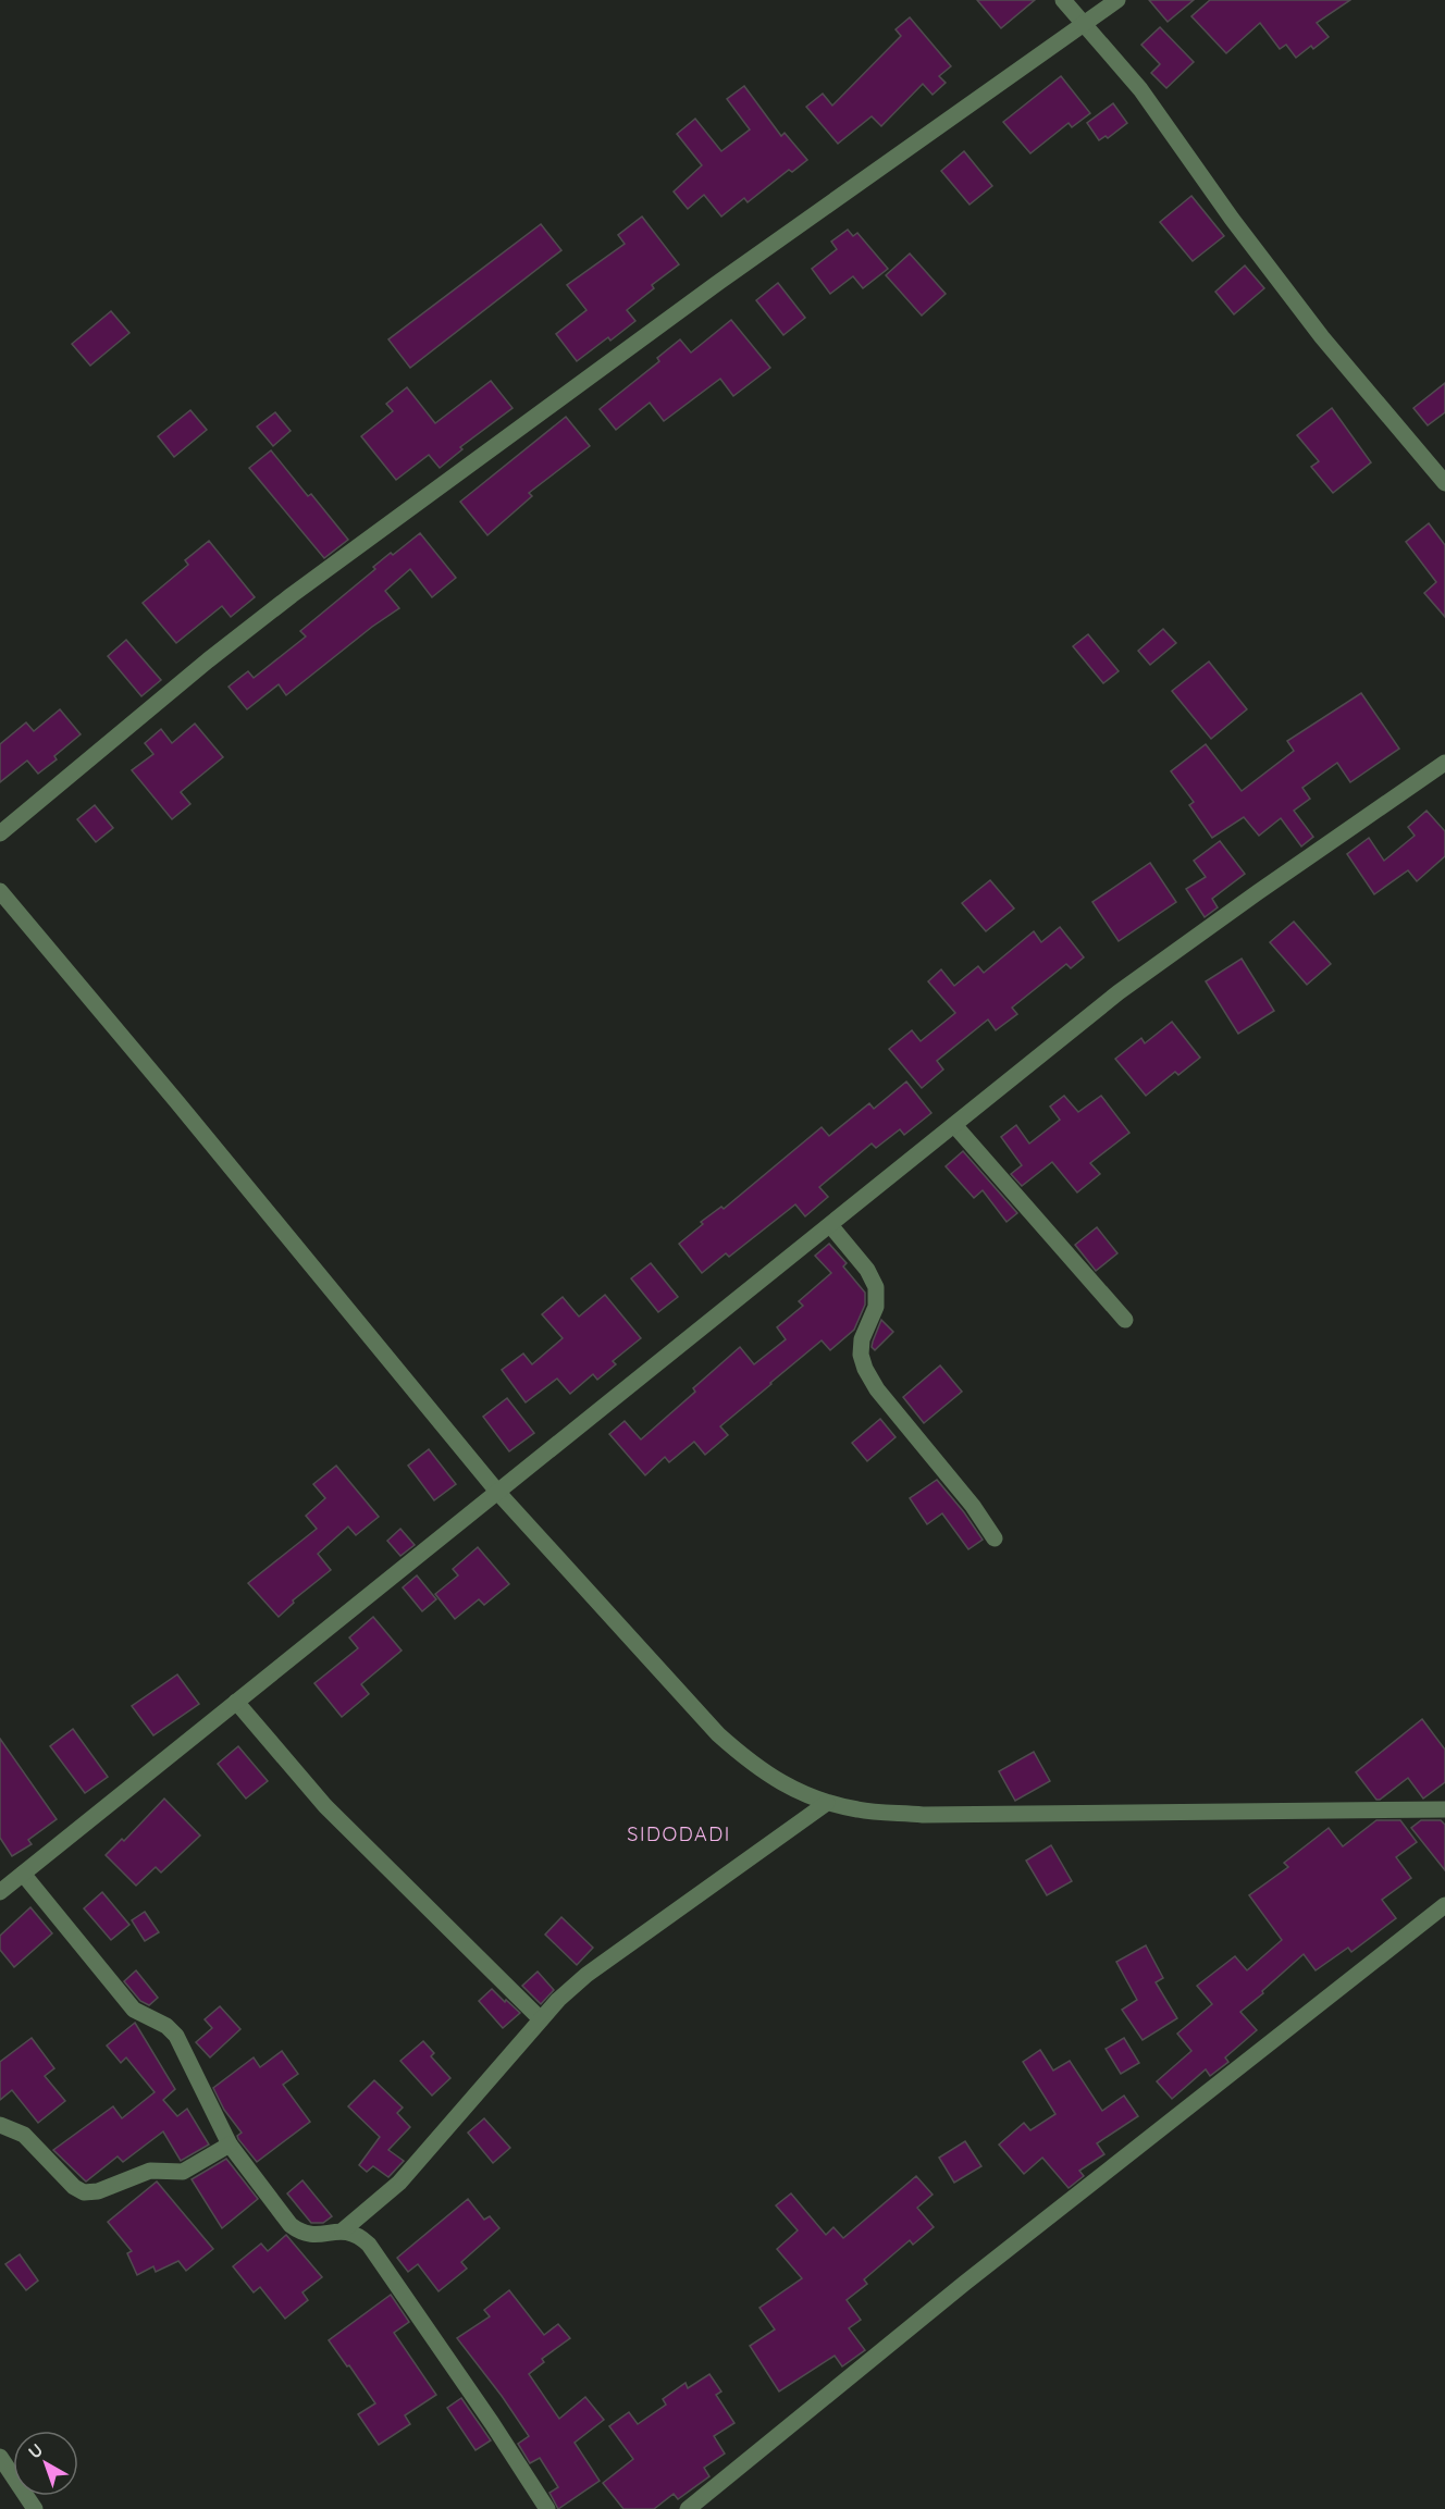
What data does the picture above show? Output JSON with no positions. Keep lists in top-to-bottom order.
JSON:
{
  "districts": ["SIDODADI"],
  "north": "top left"
}
